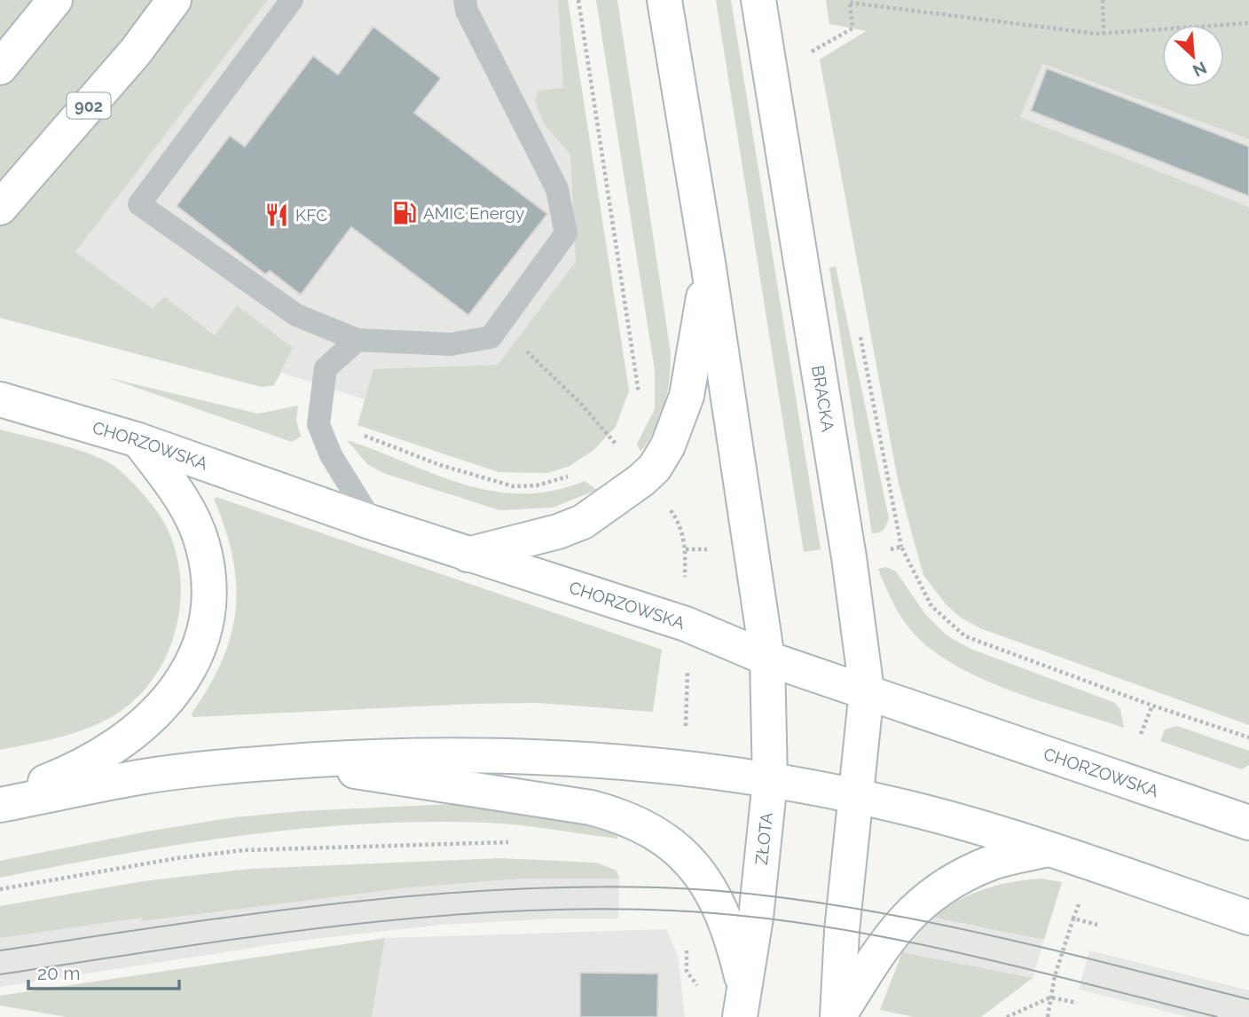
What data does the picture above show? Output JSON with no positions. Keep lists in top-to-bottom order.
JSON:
{
  "streets": {
    "main road": [
      "902",
      "BRACKA",
      "CHORZOWSKA",
      "ZŁOTA"
    ]
  },
  "crossings": [
    ["BRACKA", "CHORZOWSKA"],
    ["CHORZOWSKA", "ZŁOTA"]
  ],
  "places": {
    "fuel station": ["AMIC Energy"],
    "restaurant": ["KFC"]
  },
  "scale_bar": "20 m",
  "north": "bottom right"
}
